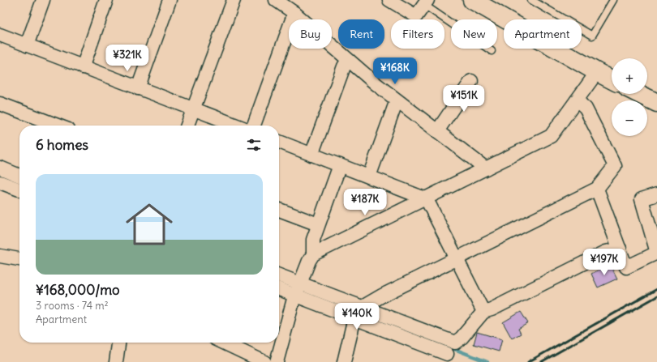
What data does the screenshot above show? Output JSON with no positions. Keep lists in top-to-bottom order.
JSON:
{
  "page": {
    "chip": [
      "Buy",
      "Rent",
      "Filters",
      "New",
      "Apartment"
    ],
    "price": [
      "¥321K",
      "¥168K",
      "¥151K",
      "¥187K",
      "¥197K",
      "¥140K"
    ],
    "map_buttons": ["+", "−"],
    "heading": "6 homes",
    "list": [
      {
        "name": "¥168,000/mo",
        "note": "3 rooms · 74 m² · Apartment"
      }
    ]
  }
}
